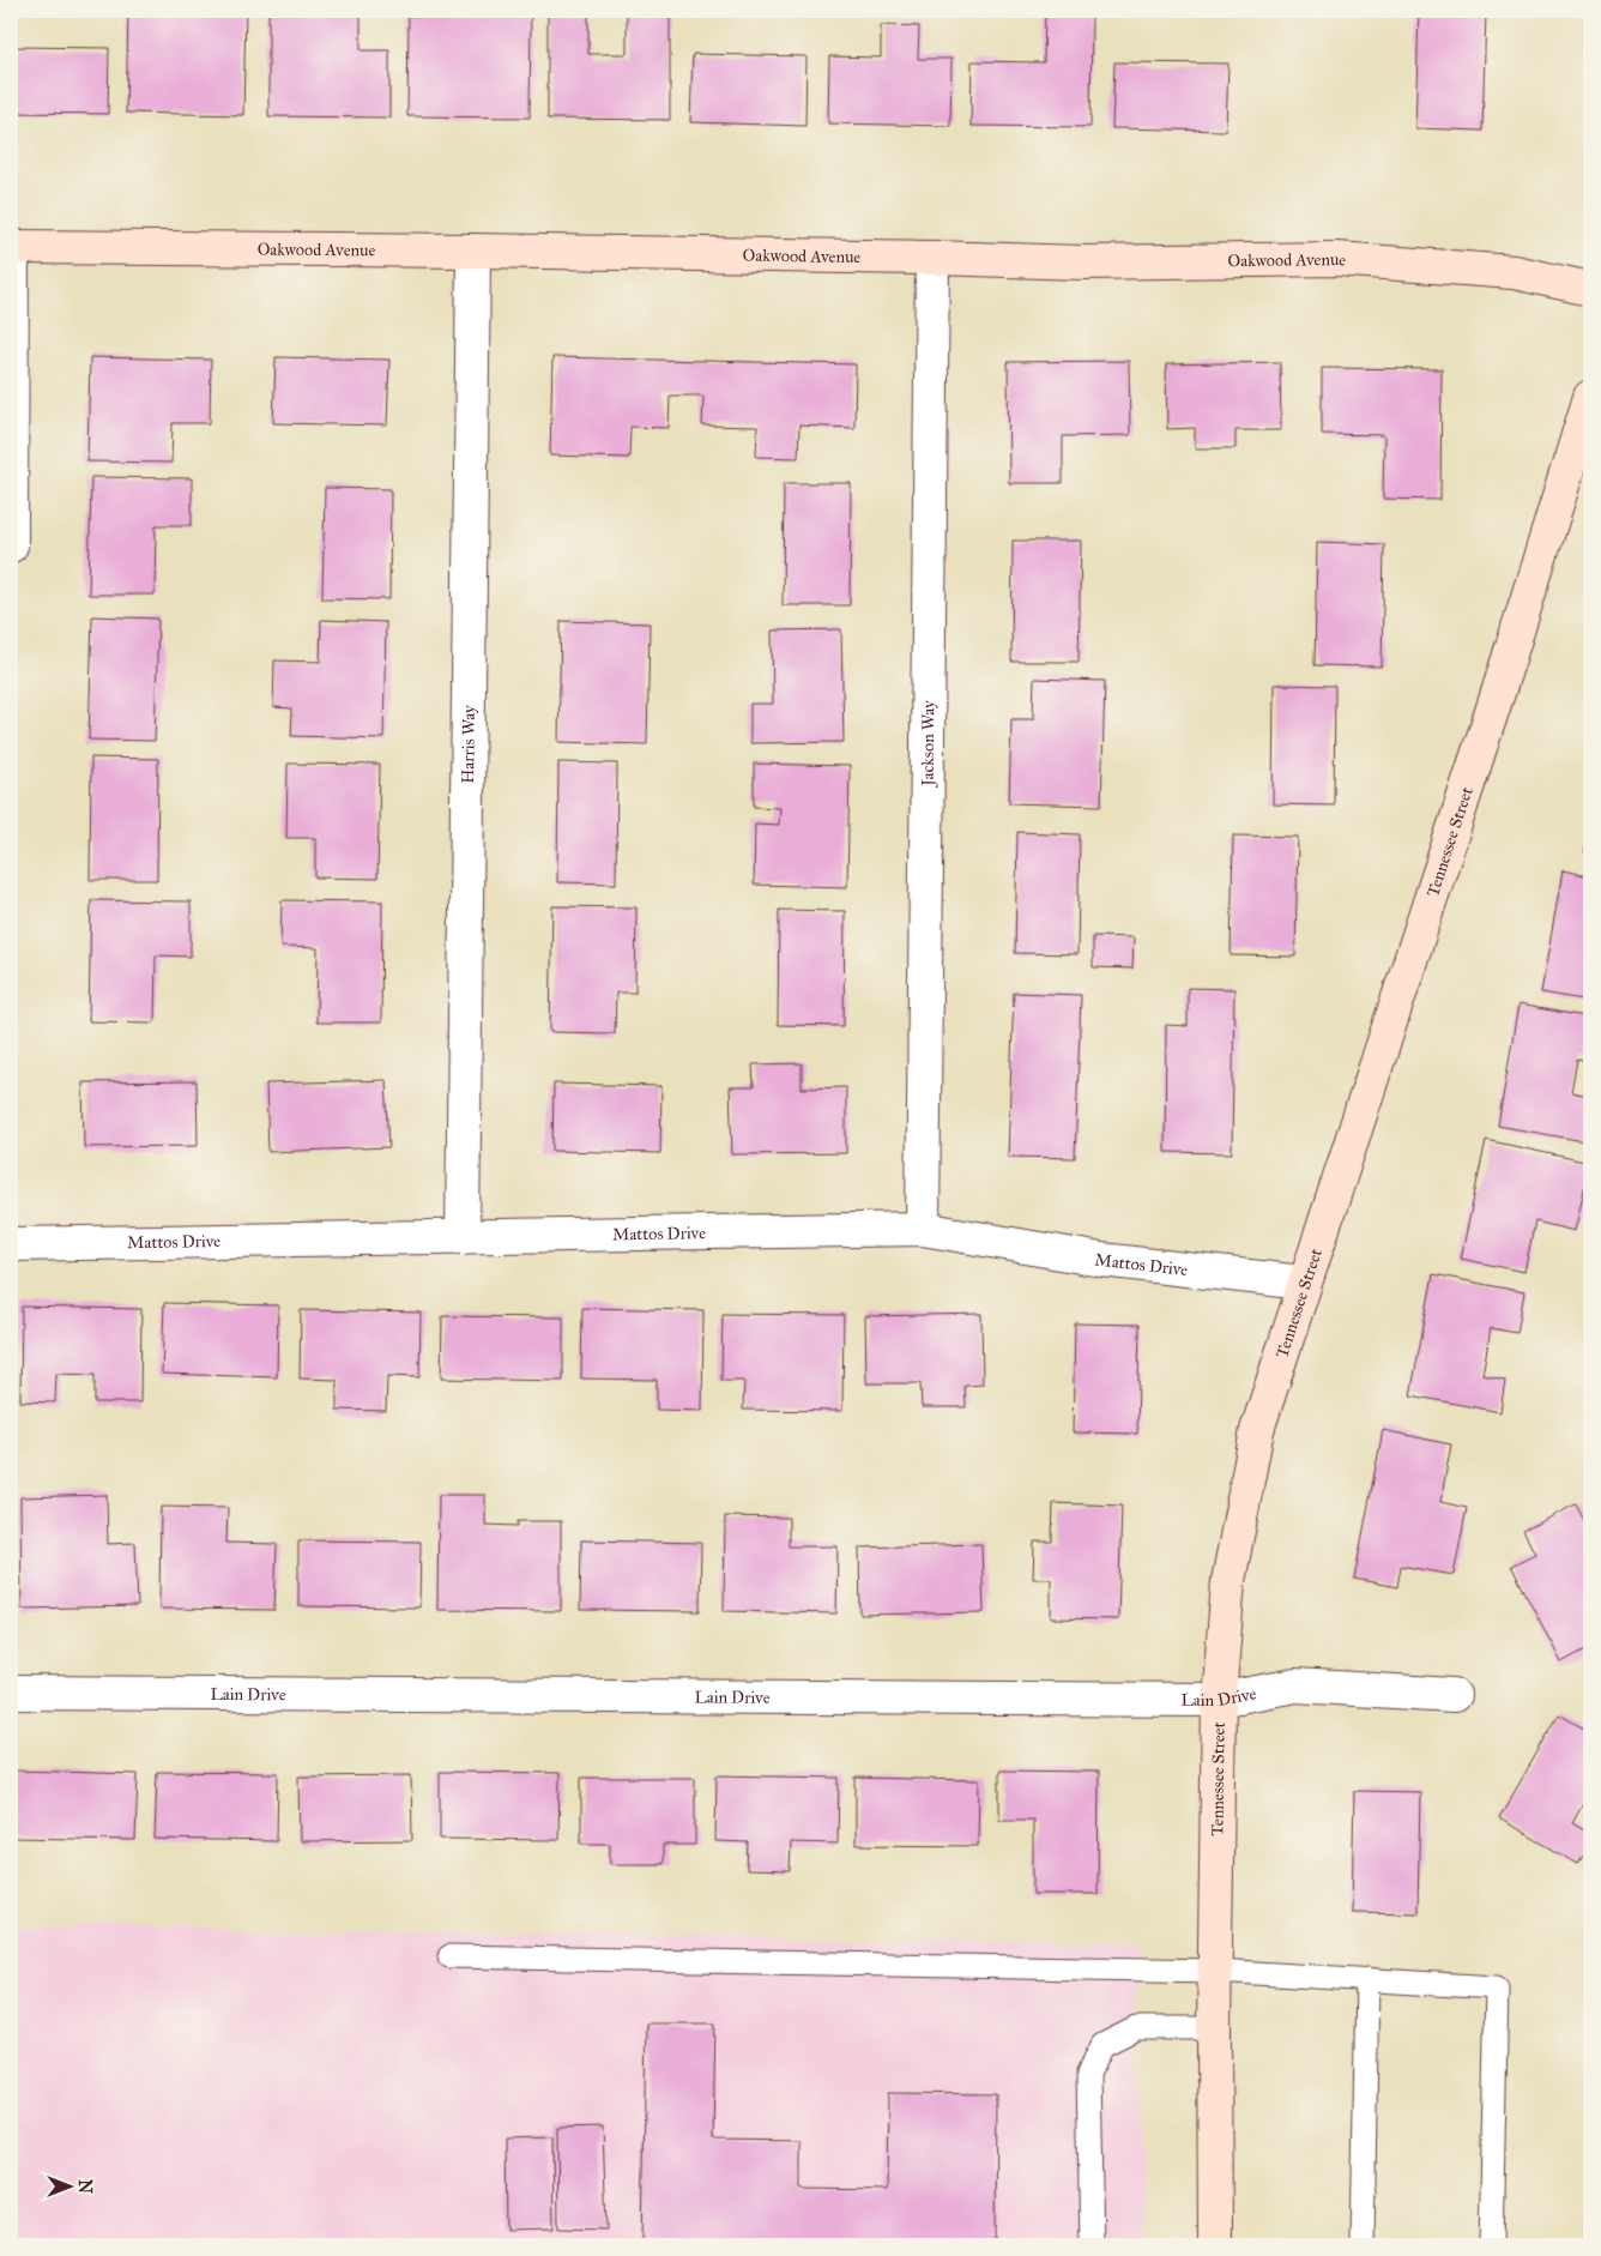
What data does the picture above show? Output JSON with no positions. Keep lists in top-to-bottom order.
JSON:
{
  "streets": {
    "main road": ["Oakwood Avenue", "Tennessee Street"],
    "street": [
      "Jackson Way",
      "Harris Way",
      "Mattos Drive",
      "Lain Drive"
    ]
  },
  "crossings": [
    ["Oakwood Avenue", "Jackson Way"],
    ["Oakwood Avenue", "Harris Way"],
    ["Jackson Way", "Mattos Drive"],
    ["Harris Way", "Mattos Drive"],
    ["Tennessee Street", "Mattos Drive"],
    ["Tennessee Street", "Lain Drive"]
  ],
  "north": "right"
}
